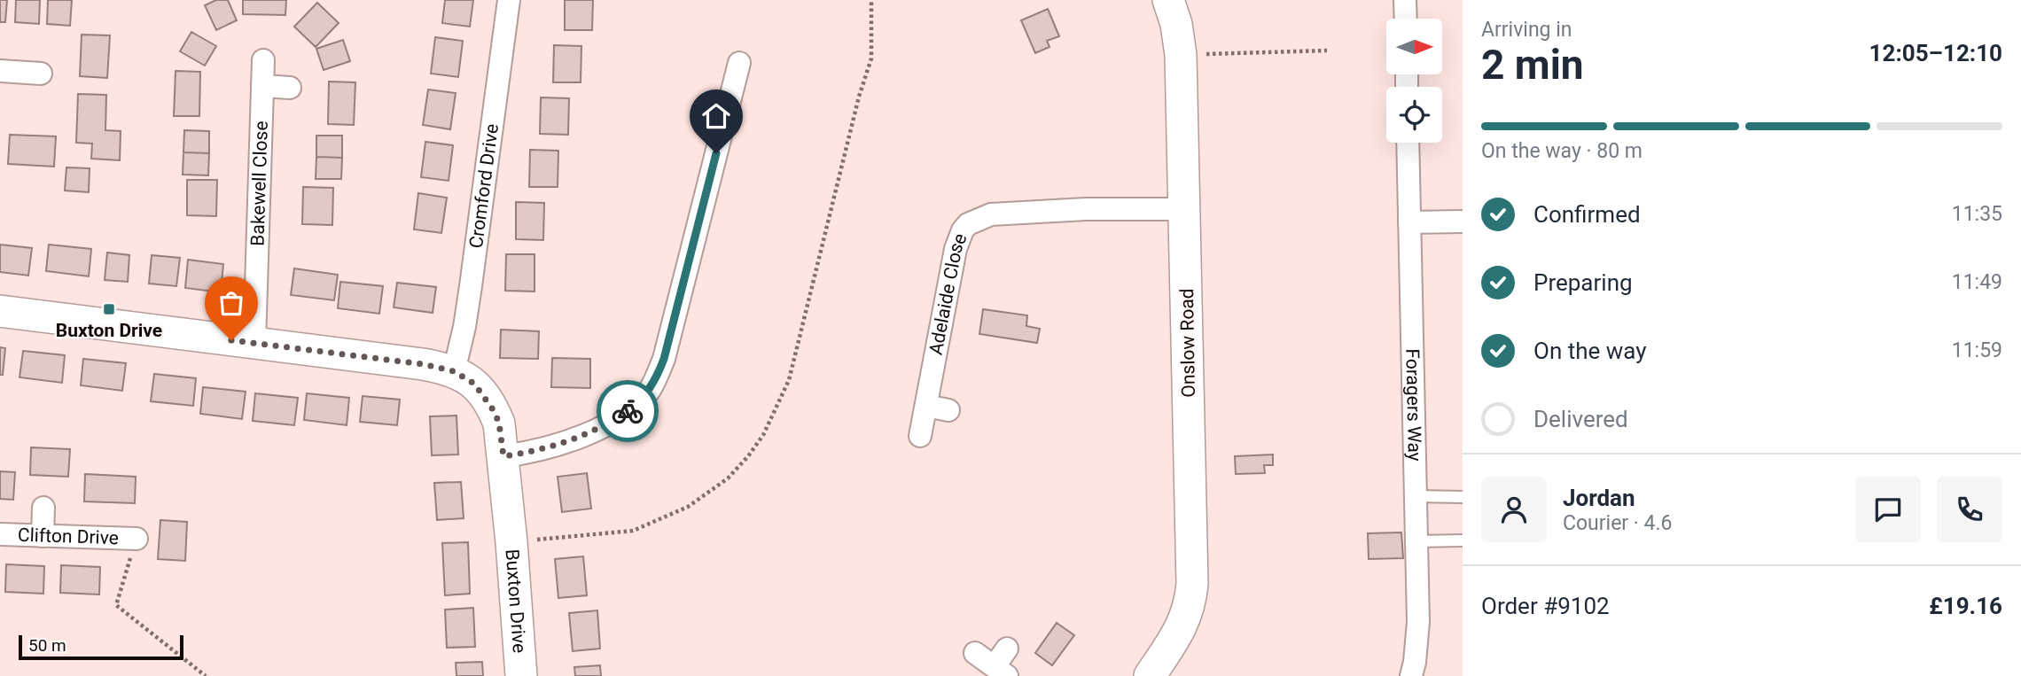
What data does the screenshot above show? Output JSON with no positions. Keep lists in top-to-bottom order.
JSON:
{
  "streets": {
    "street": [
      "Bakewell Close",
      "Cromford Drive",
      "Adelaide Close",
      "Onslow Road",
      "Foragers Way",
      "Clifton Drive",
      "Buxton Drive"
    ]
  },
  "crossings": [
    ["Bakewell Close", "Buxton Drive"],
    ["Cromford Drive", "Buxton Drive"],
    ["Adelaide Close", "Onslow Road"]
  ],
  "places": {
    "transit": ["Buxton Drive"]
  },
  "scale_bar": "50 m",
  "north": "right",
  "page": {
    "heading": ["2 min", "Arriving in", "12:05–12:10"],
    "panel": [
      "Jordan",
      "Courier · 4.6",
      "Order #9102",
      "£19.16"
    ],
    "bar": "On the way · 80 m",
    "list": [
      ["Confirmed", "11:35"],
      ["Preparing", "11:49"],
      ["On the way", "11:59"],
      "Delivered"
    ],
    "scale": "50 m"
  }
}
